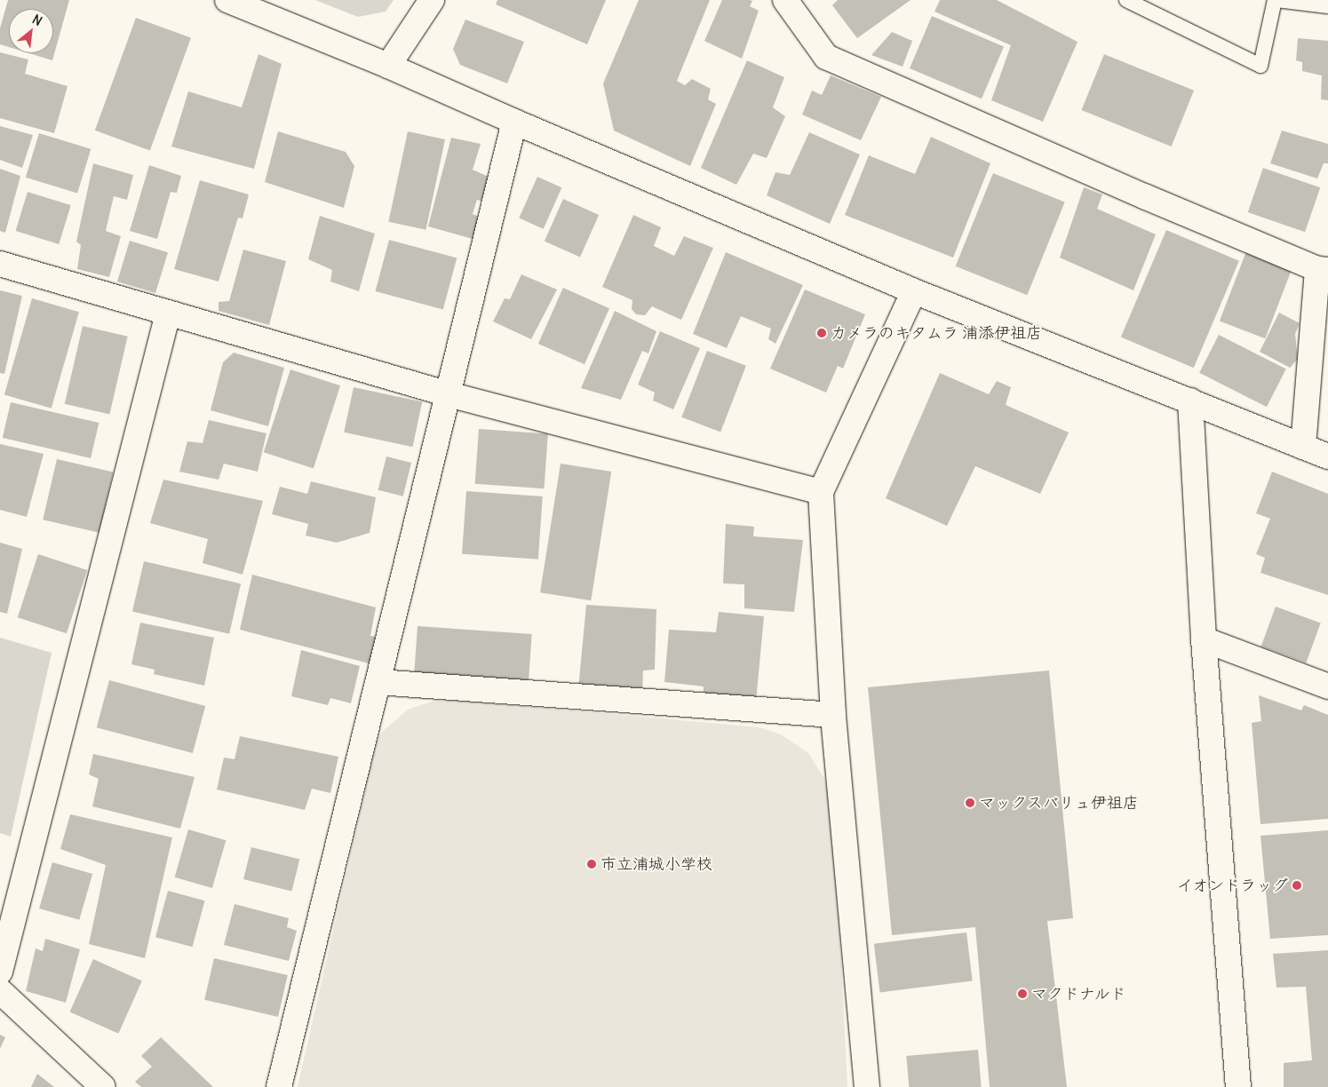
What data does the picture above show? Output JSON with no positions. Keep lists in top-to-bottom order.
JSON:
{
  "places": [
    "カメラのキタムラ 浦添伊祖店",
    "マックスバリュ伊祖店",
    "市立浦城小学校",
    "イオンドラッグ",
    "マクドナルド"
  ],
  "north": "top right"
}
